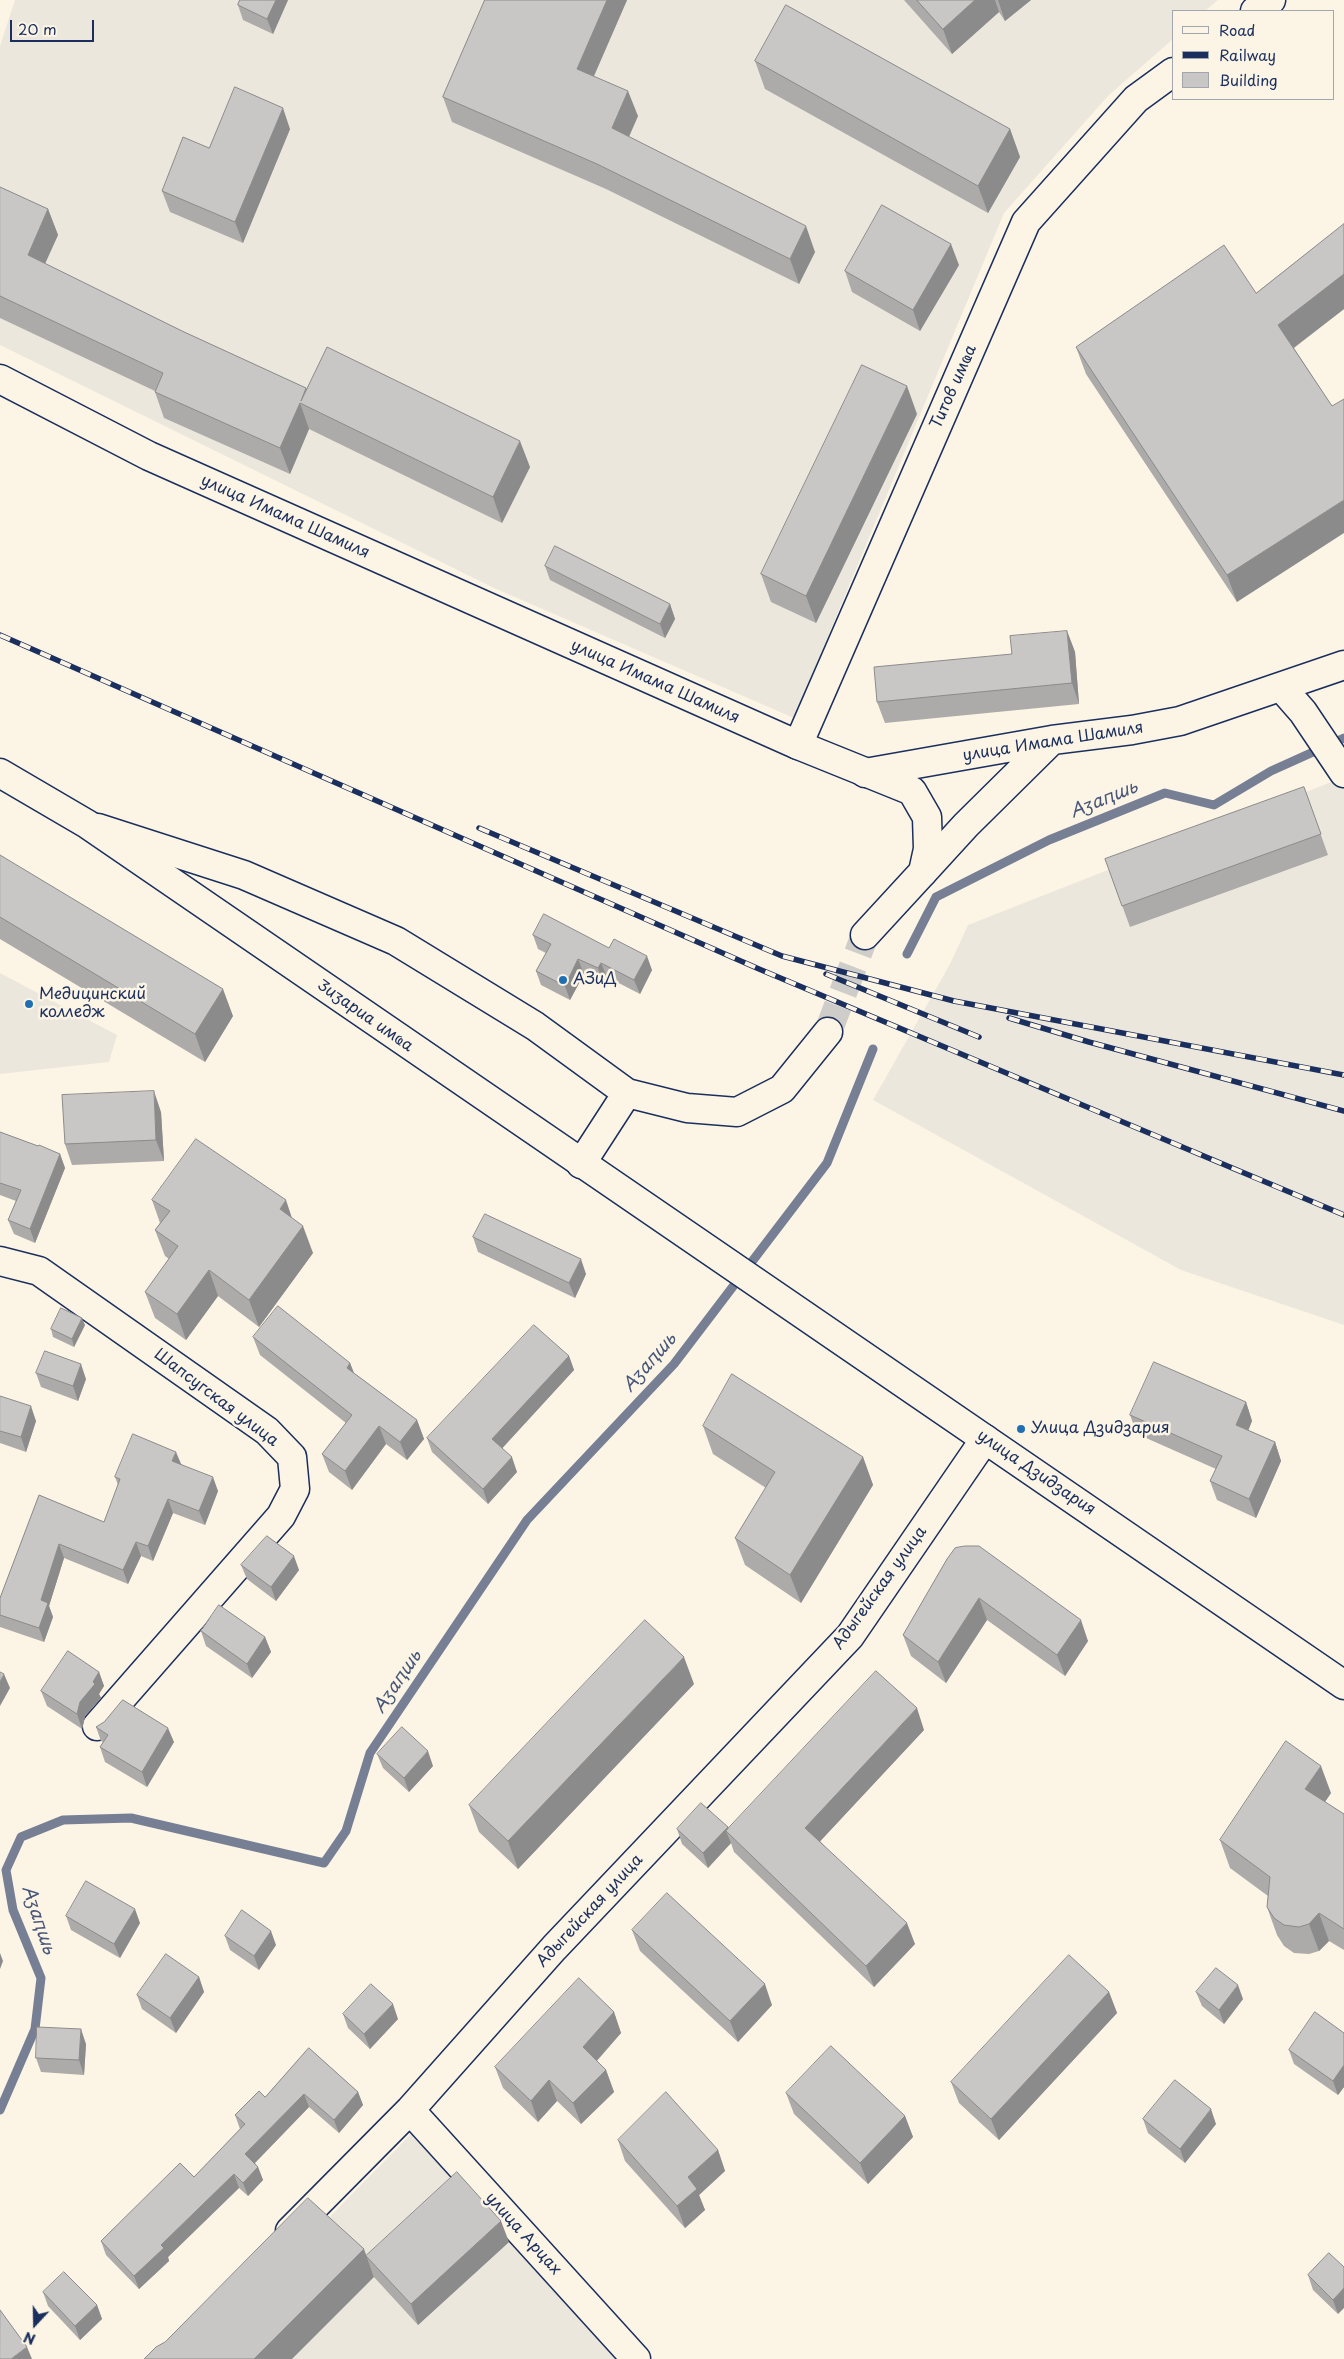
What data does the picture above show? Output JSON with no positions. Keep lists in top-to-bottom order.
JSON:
{
  "streets": {
    "main road": [
      "Титов имҩа",
      "улица Имама Шамиля",
      "Ӡиӡариа имҩа",
      "Шапсугская улица",
      "улица Дзидзария",
      "Адыгейская улица",
      "улица Арцах"
    ]
  },
  "crossings": [
    ["Титов имҩа", "улица Имама Шамиля"],
    ["Ӡиӡариа имҩа", "улица Дзидзария"],
    ["улица Дзидзария", "Адыгейская улица"],
    ["Адыгейская улица", "улица Арцах"]
  ],
  "water": ["Аӡаԥшь"],
  "places": ["АЗиД", "Медицинский колледж", "Улица Дзидзария"],
  "legend": ["Road", "Railway", "Building"],
  "scale_bar": "20 m",
  "north": "bottom"
}
